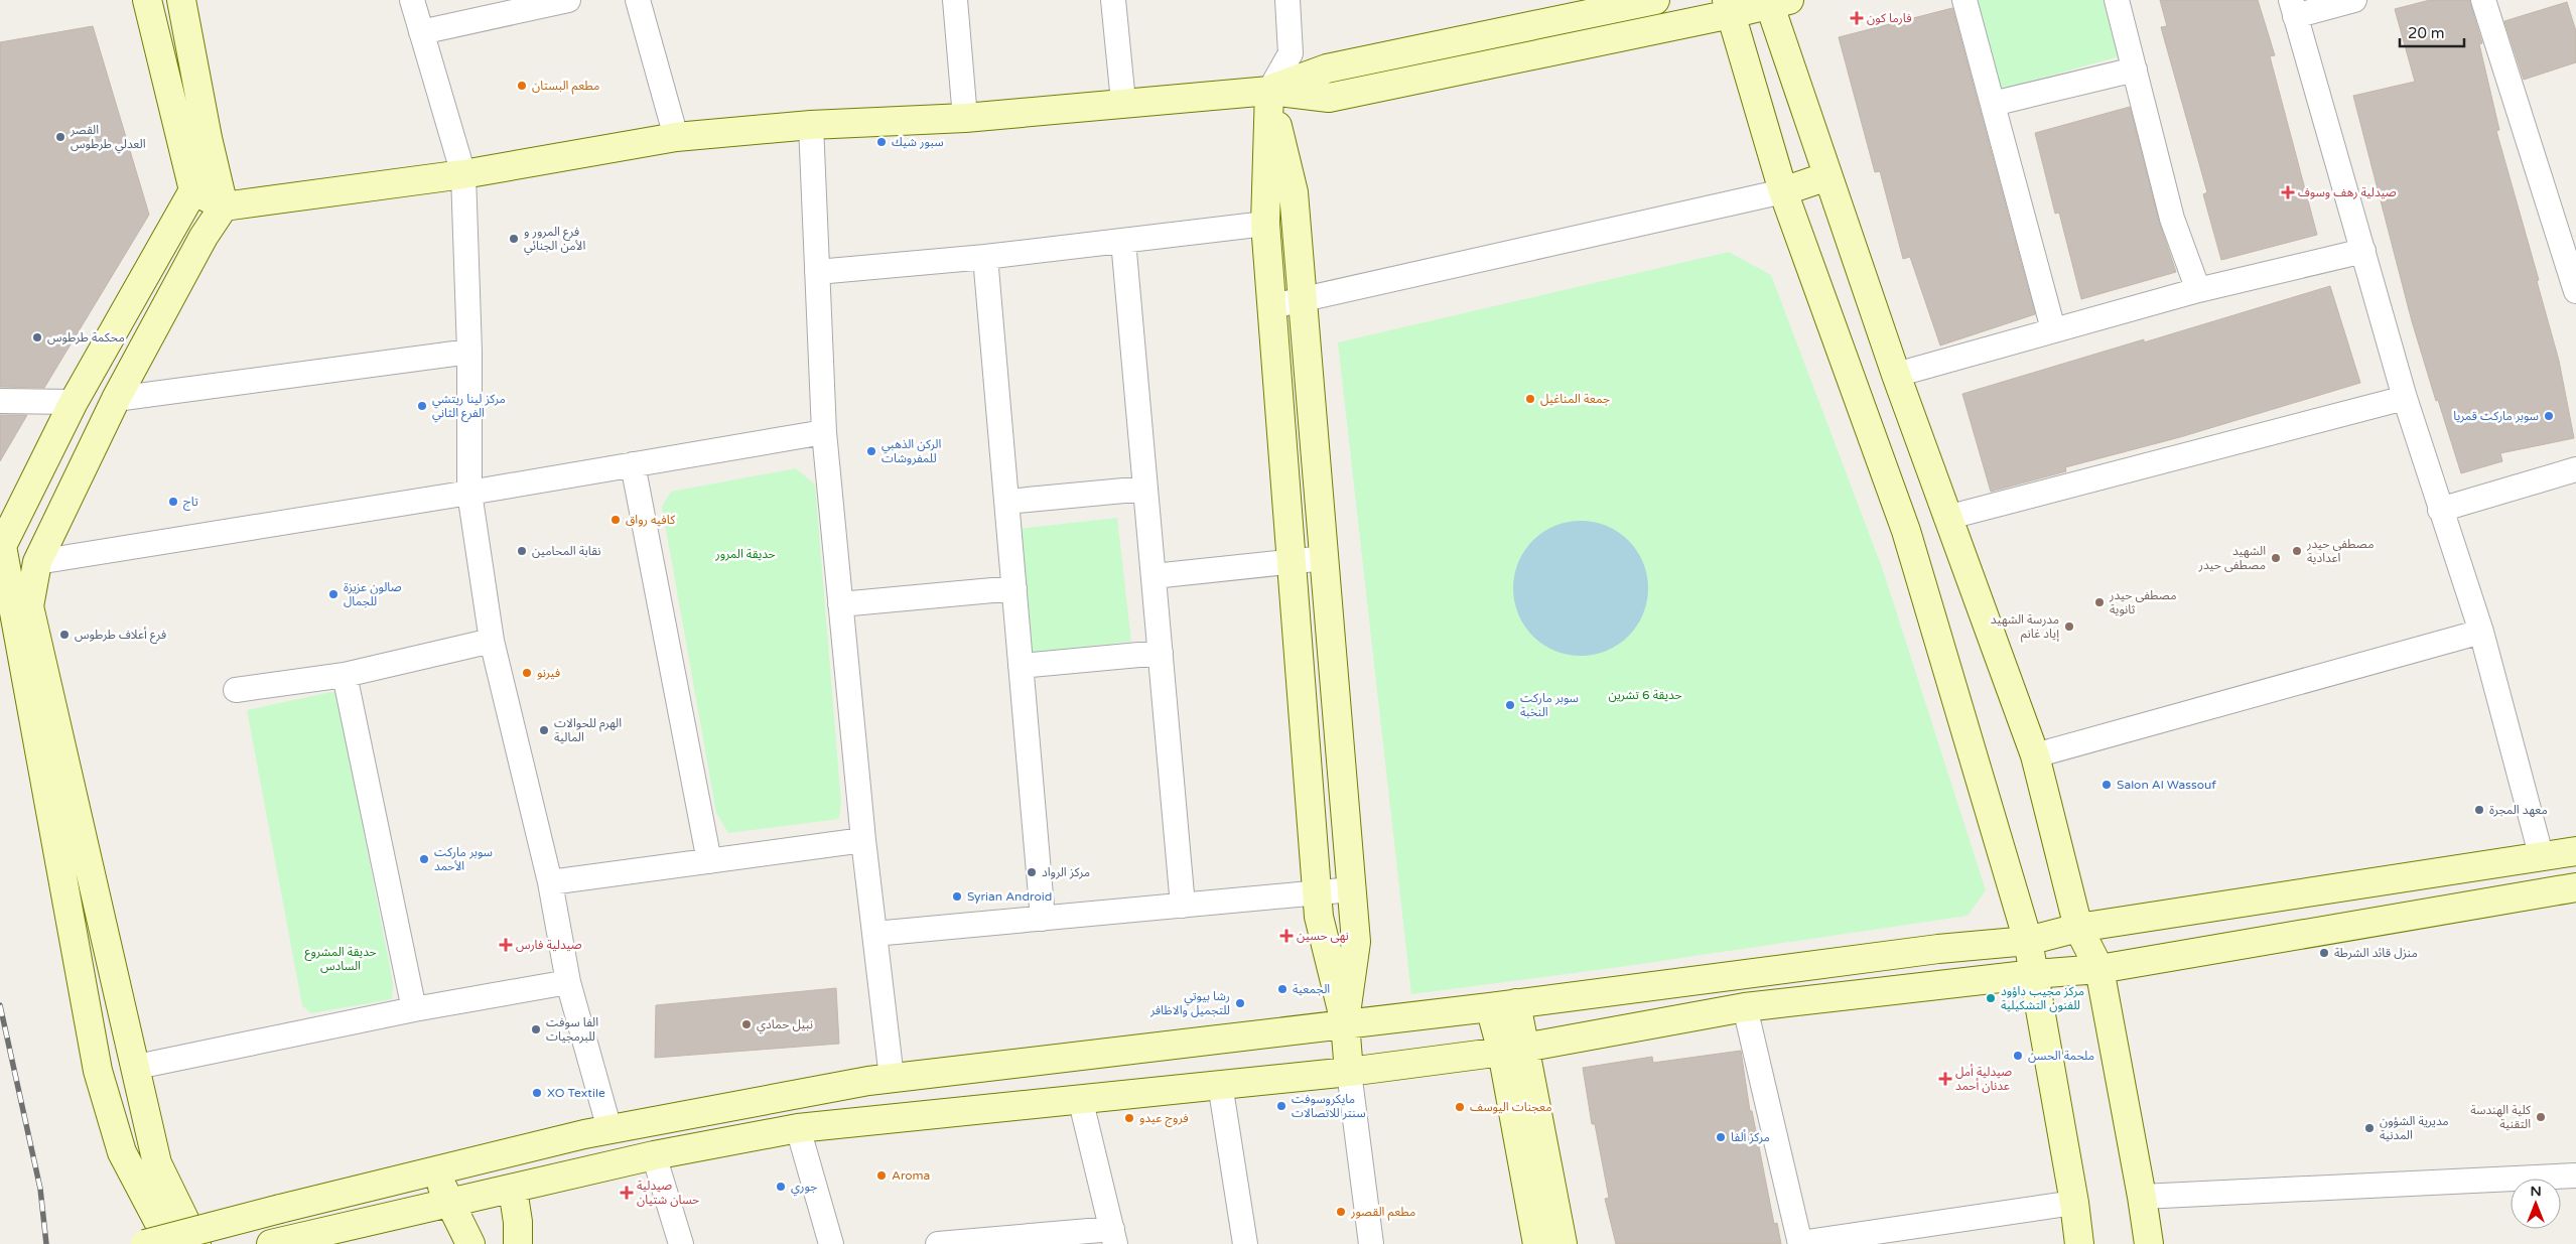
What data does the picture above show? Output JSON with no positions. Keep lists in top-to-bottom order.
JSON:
{
  "parks": ["حديقة المرور", "حديقة 6 تشرين", "حديقة المشروع السادس"],
  "places": {
    "health": [
      "فارما كون",
      "صيدلية رهف وسوف",
      "نهى حسين",
      "صيدلية فارس",
      "صيدلية أمل عدنان أحمد",
      "صيدلية حسان شتيان"
    ],
    "other": [
      "مطعم البستان",
      "القصر العدلي طرطوس",
      "سبور شيك",
      "فرع المرور و الأمن الجنائي",
      "محكمة طرطوس",
      "جمعة المناغيل",
      "مركز لينا ريتشي الفرع الثاني",
      "سوبر ماركت قمريا",
      "الركن الذهبي للمفروشات",
      "تاج",
      "كافيه رواق",
      "نقابة المحامين",
      "مصطفى حيدر اعدادية",
      "الشهيد مصطفى حيدر",
      "صالون عزيزة للجمال",
      "مصطفى حيدر ثانوية",
      "مدرسة الشهيد إياد غانم",
      "فرع أعلاف طرطوس",
      "فيرنو",
      "سوبر ماركت النخبة",
      "الهرم للحوالات المالية",
      "Salon Al Wassouf",
      "معهد المجرة",
      "سوبر ماركت الأحمد",
      "مركز الرواد",
      "Syrian Android",
      "منزل قائد الشرطة",
      "الجمعية",
      "مركز مجيب داؤود للفنون التشكيلية",
      "رشا بيوتي للتجميل والاظافر",
      "نبيل حمادي",
      "الفا سوفت للبرمجيات",
      "ملحمة الحسن",
      "XO Textile",
      "مايكروسوفت سنتر للاتصالات",
      "معجنات اليوسف",
      "كلية الهندسة التقنية",
      "فروج عيدو",
      "مديرية الشؤون المدنية",
      "مركز ألفا",
      "Aroma",
      "جوري",
      "مطعم القصور"
    ]
  },
  "scale_bar": "20 m",
  "north": "top"
}
